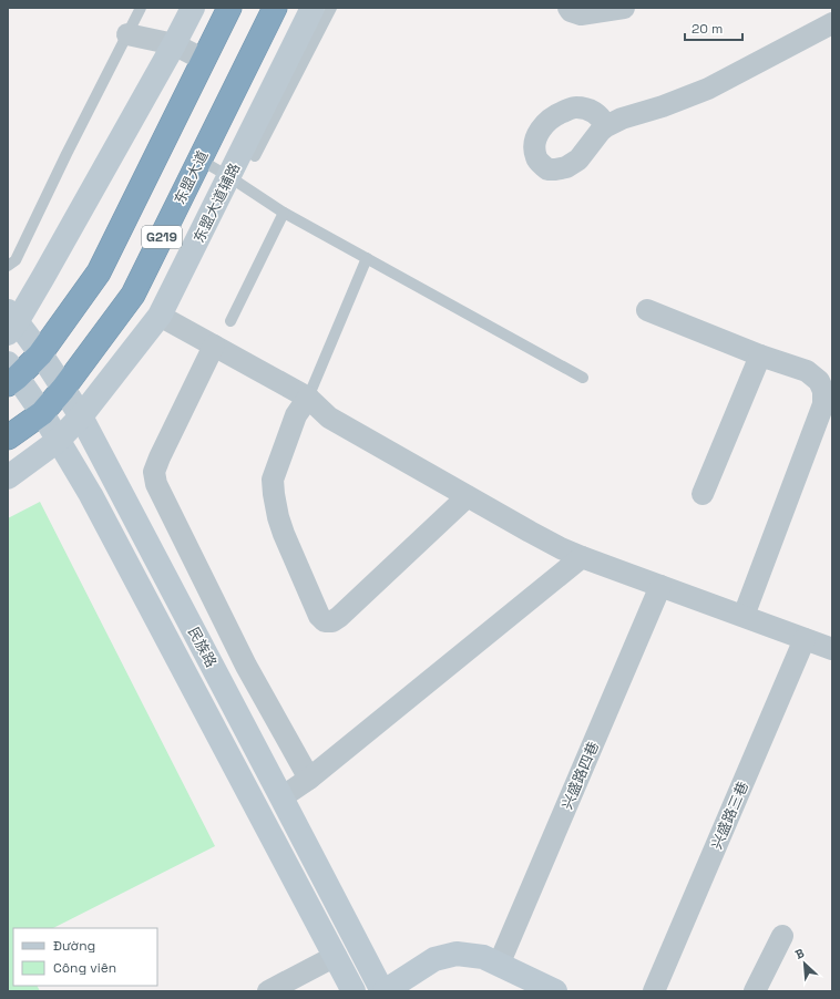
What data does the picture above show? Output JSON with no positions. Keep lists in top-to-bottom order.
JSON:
{
  "streets": {
    "highway": ["东盟大道", "G219"],
    "main road": ["东盟大道辅路", "民族路"],
    "street": ["兴盛路四巷", "兴盛路三巷"]
  },
  "crossings": [
    ["东盟大道", "民族路"],
    ["东盟大道辅路", "民族路"],
    ["G219", "民族路"]
  ],
  "legend": ["Đường", "Công viên"],
  "scale_bar": "20 m",
  "north": "top left"
}
